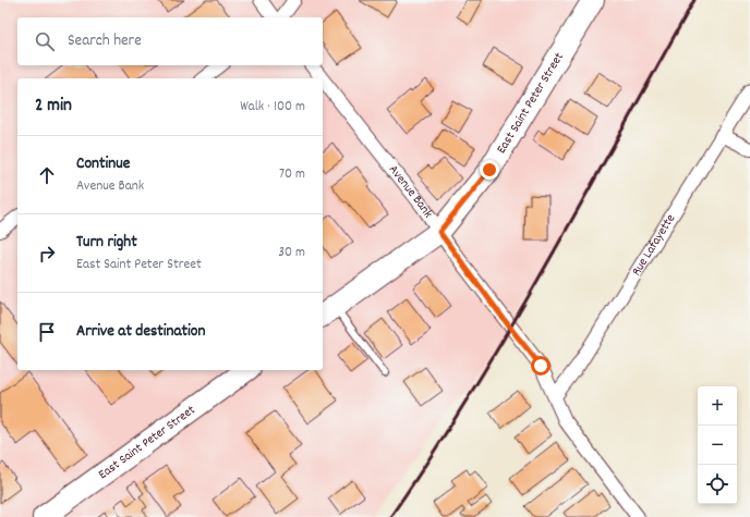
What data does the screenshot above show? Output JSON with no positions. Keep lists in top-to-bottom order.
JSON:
{
  "streets": {
    "main road": ["East Saint Peter Street"],
    "street": ["Avenue Bank", "Rue Lafayette"]
  },
  "crossings": [
    ["East Saint Peter Street", "Avenue Bank"],
    ["Avenue Bank", "Rue Lafayette"]
  ],
  "page": {
    "search": "Search here",
    "heading": ["2 min", "Walk · 100 m"],
    "list": [
      ["Continue", "Avenue Bank", "70 m"],
      ["Turn right", "East Saint Peter Street", "30 m"],
      "Arrive at destination"
    ],
    "map_buttons": ["+", "−"]
  }
}
